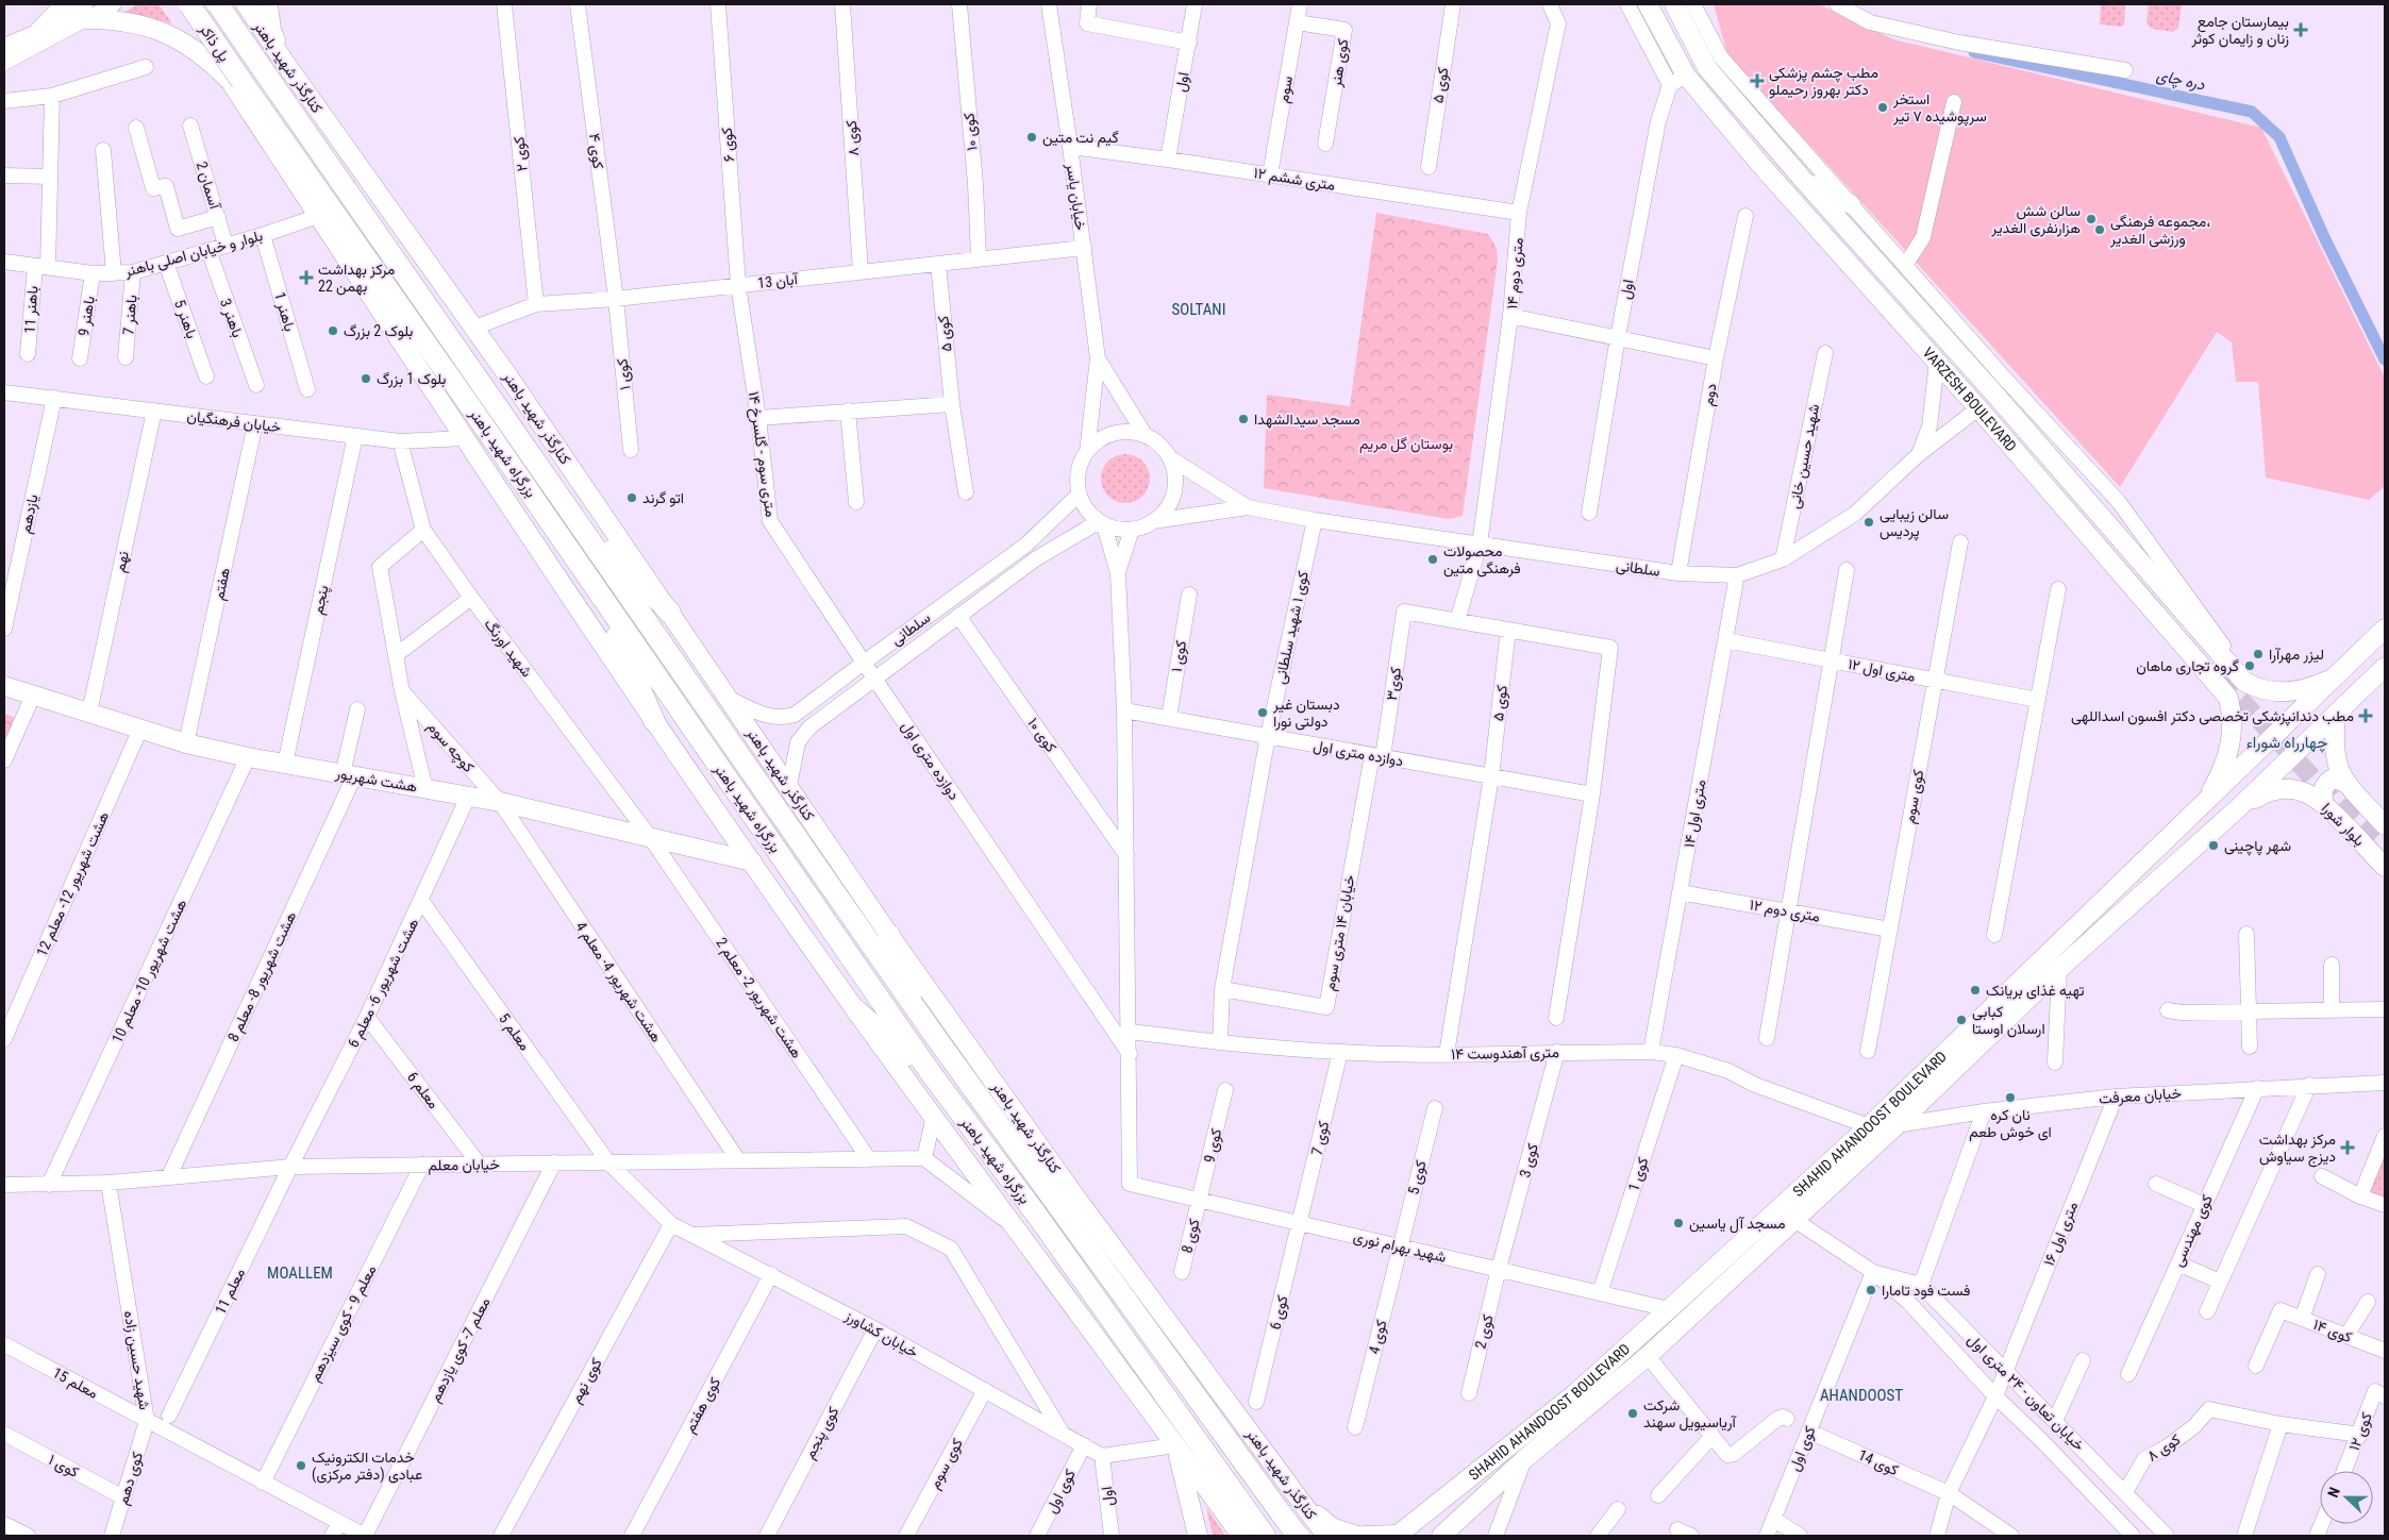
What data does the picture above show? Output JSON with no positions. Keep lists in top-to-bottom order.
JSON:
{
  "streets": {
    "highway": ["پل ذاکر", "بزرگراه شهید باهنر"],
    "main road": [
      "کنارگذر شهید باهنر",
      "VARZESH BOULEVARD",
      "هشت شهریور",
      "بلوار شورا",
      "SHAHID AHANDOOST BOULEVARD"
    ],
    "street": [
      "کوی هنر",
      "اول",
      "کوی ۵",
      "سوم",
      "کوی ۱۰",
      "کوی ۸",
      "کوی ۶",
      "کوی ۴",
      "کوی ۲",
      "۱۲ متری ششم",
      "آسمان 2",
      "خیابان یاسر",
      "بلوار و خیابان اصلی باهنر",
      "۱۴ متری دوم",
      "13 آبان",
      "باهنر 11",
      "باهنر 1",
      "باهنر 7",
      "باهنر 9",
      "باهنر 3",
      "باهنر 5",
      "کوی ۱",
      "دوم",
      "خیابان فرهنگیان",
      "۱۴ متری سوم - گلسرخ",
      "شهید حسین خانی",
      "یازدهم",
      "نهم",
      "سلطانی",
      "هفتم",
      "پنجم",
      "کوی ۱ شهید سلطانی",
      "شهید اورنگ",
      "۱۲ متری اول",
      "کوی۳",
      "کوچه سوم",
      "دوازده متری اول",
      "کوی سوم",
      "۱۴ متری اول",
      "هشت شهریور 12- معلم 12",
      "۱۲ متری دوم",
      "خیابان ۱۴ متری سوم",
      "هشت شهریور 10- معلم 10",
      "هشت شهریور 8- معلم 8",
      "هشت شهریور 4- معلم 4",
      "هشت شهریور 6- معلم 6",
      "هشت شهریور 2- معلم 2",
      "معلم 5",
      "۱۴ متری آهندوست",
      "معلم 6",
      "خیابان معرفت",
      "کوی 7",
      "کوی 9",
      "کوی 3",
      "خیابان معلم",
      "کوی 1",
      "کوی 5",
      "کوی مهندسی",
      "۱۶ متری اول",
      "کوی 8",
      "شهید بهرام نوری",
      "معلم 11",
      "کوی 6",
      "معلم 9 - کوی سیزدهم",
      "کوی ۱۴",
      "کوی 2",
      "خیابان کشاورز",
      "کوی 4",
      "معلم 7- کوی یازدهم",
      "شهید حسین زاده",
      "کوی نهم",
      "معلم 15",
      "خیابان تعاون - ۲۴ متری اول",
      "کوی هفتم",
      "کوی ۱۲",
      "کوی پنجم",
      "کوی اول",
      "کوی 14",
      "کوی دهم"
    ]
  },
  "crossings": [
    ["پل ذاکر", "بزرگراه شهید باهنر"],
    ["کوی هنر", "سوم"],
    ["کنارگذر شهید باهنر", "13 آبان"],
    ["کنارگذر شهید باهنر", "سلطانی"],
    ["اول", "۱۲ متری ششم"],
    ["اول", "VARZESH BOULEVARD"],
    ["اول", "خیابان کشاورز"],
    ["کوی ۵", "13 آبان"],
    ["کوی ۵", "دوازده متری اول"],
    ["کوی ۵", "۱۴ متری آهندوست"],
    ["سوم", "۱۲ متری ششم"],
    ["کوی ۱۰", "13 آبان"],
    ["کوی ۱۰", "سلطانی"],
    ["کوی ۸", "13 آبان"],
    ["کوی ۸", "خیابان تعاون - ۲۴ متری اول"],
    ["کوی ۶", "13 آبان"],
    ["کوی ۶", "۱۴ متری سوم - گلسرخ"],
    ["کوی ۴", "13 آبان"],
    ["کوی ۴", "کوی ۱"],
    ["کوی ۲", "13 آبان"],
    ["۱۲ متری ششم", "خیابان یاسر"],
    ["۱۲ متری ششم", "۱۴ متری دوم"],
    ["آسمان 2", "بلوار و خیابان اصلی باهنر"],
    ["خیابان یاسر", "13 آبان"],
    ["خیابان یاسر", "سلطانی"],
    ["بلوار و خیابان اصلی باهنر", "باهنر 11"],
    ["بلوار و خیابان اصلی باهنر", "باهنر 1"],
    ["بلوار و خیابان اصلی باهنر", "باهنر 7"],
    ["بلوار و خیابان اصلی باهنر", "باهنر 9"],
    ["بلوار و خیابان اصلی باهنر", "باهنر 3"],
    ["بلوار و خیابان اصلی باهنر", "باهنر 5"],
    ["۱۴ متری دوم", "سلطانی"],
    ["۱۴ متری دوم", "کوی۳"],
    ["13 آبان", "کوی ۱"],
    ["13 آبان", "۱۴ متری سوم - گلسرخ"],
    ["کوی ۱", "دوازده متری اول"],
    ["کوی ۱", "کوی دهم"],
    ["دوم", "سلطانی"],
    ["VARZESH BOULEVARD", "سلطانی"],
    ["VARZESH BOULEVARD", "SHAHID AHANDOOST BOULEVARD"],
    ["خیابان فرهنگیان", "یازدهم"],
    ["خیابان فرهنگیان", "نهم"],
    ["خیابان فرهنگیان", "هفتم"],
    ["خیابان فرهنگیان", "پنجم"],
    ["خیابان فرهنگیان", "شهید اورنگ"],
    ["۱۴ متری سوم - گلسرخ", "سلطانی"],
    ["۱۴ متری سوم - گلسرخ", "دوازده متری اول"],
    ["شهید حسین خانی", "سلطانی"],
    ["نهم", "هشت شهریور"],
    ["سلطانی", "کوی ۱ شهید سلطانی"],
    ["سلطانی", "دوازده متری اول"],
    ["سلطانی", "۱۴ متری اول"],
    ["هفتم", "هشت شهریور"],
    ["پنجم", "هشت شهریور"],
    ["کوی ۱ شهید سلطانی", "دوازده متری اول"],
    ["کوی ۱ شهید سلطانی", "خیابان ۱۴ متری سوم"],
    ["کوی ۱ شهید سلطانی", "۱۴ متری آهندوست"],
    ["شهید اورنگ", "هشت شهریور"],
    ["شهید اورنگ", "هشت شهریور 2- معلم 2"],
    ["۱۲ متری اول", "کوی سوم"],
    ["۱۲ متری اول", "۱۴ متری اول"],
    ["کوی۳", "دوازده متری اول"],
    ["کوی۳", "خیابان ۱۴ متری سوم"],
    ["کوچه سوم", "هشت شهریور"],
    ["کوچه سوم", "هشت شهریور 4- معلم 4"],
    ["دوازده متری اول", "خیابان ۱۴ متری سوم"],
    ["دوازده متری اول", "شهید بهرام نوری"],
    ["هشت شهریور", "هشت شهریور 12- معلم 12"],
    ["هشت شهریور", "هشت شهریور 10- معلم 10"],
    ["هشت شهریور", "هشت شهریور 8- معلم 8"],
    ["هشت شهریور", "هشت شهریور 4- معلم 4"],
    ["هشت شهریور", "هشت شهریور 6- معلم 6"],
    ["هشت شهریور", "هشت شهریور 2- معلم 2"],
    ["کوی سوم", "۱۲ متری دوم"],
    ["کوی سوم", "خیابان کشاورز"],
    ["۱۴ متری اول", "۱۲ متری دوم"],
    ["۱۴ متری اول", "۱۴ متری آهندوست"],
    ["بلوار شورا", "SHAHID AHANDOOST BOULEVARD"],
    ["هشت شهریور 10- معلم 10", "خیابان معلم"],
    ["هشت شهریور 8- معلم 8", "خیابان معلم"],
    ["هشت شهریور 4- معلم 4", "خیابان معلم"],
    ["هشت شهریور 6- معلم 6", "معلم 5"],
    ["هشت شهریور 6- معلم 6", "معلم 6"],
    ["هشت شهریور 6- معلم 6", "خیابان معلم"],
    ["هشت شهریور 6- معلم 6", "معلم 11"],
    ["هشت شهریور 2- معلم 2", "خیابان معلم"],
    ["معلم 5", "خیابان معلم"],
    ["معلم 5", "خیابان کشاورز"],
    ["۱۴ متری آهندوست", "SHAHID AHANDOOST BOULEVARD"],
    ["۱۴ متری آهندوست", "کوی 7"],
    ["۱۴ متری آهندوست", "کوی 3"],
    ["۱۴ متری آهندوست", "کوی 1"],
    ["معلم 6", "خیابان معلم"],
    ["خیابان معرفت", "SHAHID AHANDOOST BOULEVARD"],
    ["خیابان معرفت", "کوی مهندسی"],
    ["خیابان معرفت", "۱۶ متری اول"],
    ["SHAHID AHANDOOST BOULEVARD", "شهید بهرام نوری"],
    ["SHAHID AHANDOOST BOULEVARD", "خیابان تعاون - ۲۴ متری اول"],
    ["کوی 7", "شهید بهرام نوری"],
    ["کوی 7", "کوی 6"],
    ["کوی 9", "کوی 8"],
    ["کوی 9", "شهید بهرام نوری"],
    ["کوی 3", "شهید بهرام نوری"],
    ["کوی 3", "کوی 2"],
    ["خیابان معلم", "معلم 11"],
    ["خیابان معلم", "معلم 9 - کوی سیزدهم"],
    ["خیابان معلم", "خیابان کشاورز"],
    ["خیابان معلم", "معلم 7- کوی یازدهم"],
    ["خیابان معلم", "شهید حسین زاده"],
    ["کوی 1", "شهید بهرام نوری"],
    ["کوی 5", "شهید بهرام نوری"],
    ["کوی 5", "کوی 4"],
    ["۱۶ متری اول", "خیابان تعاون - ۲۴ متری اول"],
    ["۱۶ متری اول", "کوی 14"],
    ["کوی 8", "شهید بهرام نوری"],
    ["شهید بهرام نوری", "کوی 6"],
    ["شهید بهرام نوری", "کوی 2"],
    ["شهید بهرام نوری", "کوی 4"],
    ["معلم 9 - کوی سیزدهم", "شهید حسین زاده"],
    ["خیابان کشاورز", "کوی نهم"],
    ["خیابان کشاورز", "کوی هفتم"],
    ["خیابان کشاورز", "کوی پنجم"],
    ["خیابان کشاورز", "کوی اول"],
    ["معلم 7- کوی یازدهم", "شهید حسین زاده"],
    ["شهید حسین زاده", "معلم 15"],
    ["شهید حسین زاده", "کوی دهم"],
    ["معلم 15", "کوی دهم"],
    ["خیابان تعاون - ۲۴ متری اول", "کوی اول"],
    ["کوی اول", "کوی 14"]
  ],
  "districts": [
    "SOLTANI",
    "چهارراه شوراء",
    "MOALLEM",
    "AHANDOOST"
  ],
  "water": ["دره چای"],
  "parks": ["بوستان گل مریم"],
  "places": {
    "health": [
      "بیمارستان جامع زنان و زایمان کوثر",
      "مطب چشم پزشکی دکتر بهروز رحیملو",
      "مرکز بهداشت 22 بهمن",
      "مطب دندانپزشکی تخصصی دکتر افسون اسداللهی",
      "مرکز بهداشت دیزج سیاوش"
    ],
    "other": [
      "استخر سرپوشیده ۷ تیر",
      "گیم نت متین",
      "سالن شش هزارنفری الغدیر",
      "مجموعه فرهنگی، ورزشی الغدیر",
      "بلوک 2 بزرگ",
      "بلوک 1 بزرگ",
      "مسجد سیدالشهدا",
      "اتو گرند",
      "سالن زیبایی پردیس",
      "محصولات فرهنگی متین",
      "لیزر مهرآرا",
      "گروه تجاری ماهان",
      "دبستان غیر دولتی نورا",
      "شهر پاچینی",
      "تهیه غذای بریانک",
      "کبابی ارسلان اوستا",
      "نان کره ای خوش طعم",
      "مسجد آل یاسین",
      "فست فود تامارا",
      "شرکت آریاسیویل سهند",
      "خدمات الکترونیک عبادی (دفتر مرکزی)"
    ]
  },
  "north": "left"
}
